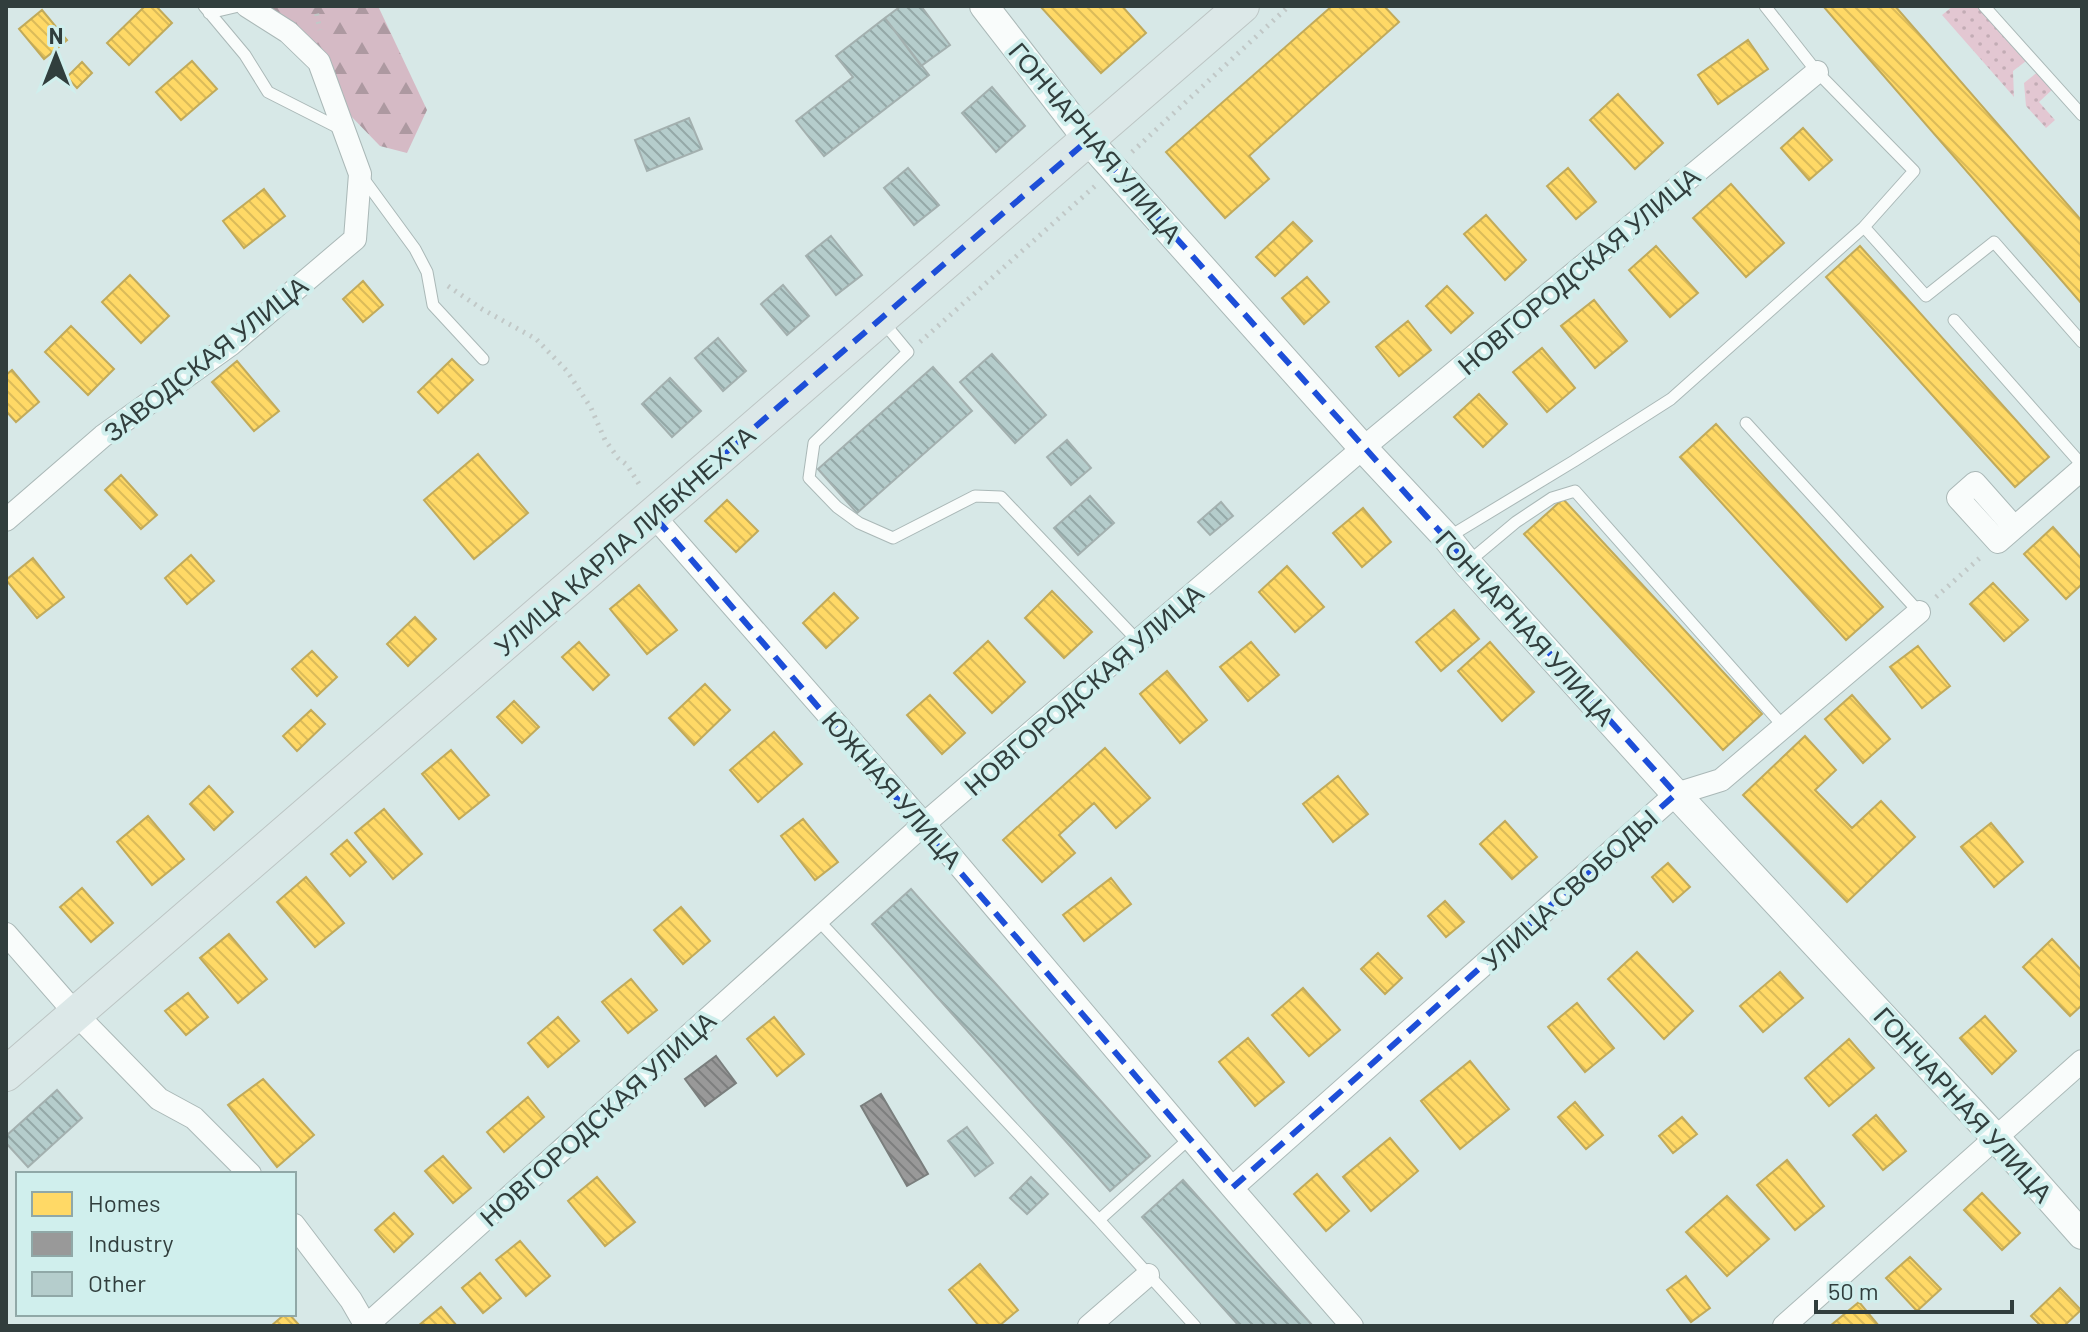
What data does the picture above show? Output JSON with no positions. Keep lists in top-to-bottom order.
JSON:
{
  "streets": {
    "main road": ["УЛИЦА КАРЛА ЛИБКНЕХТА"],
    "street": [
      "ГОНЧАРНАЯ УЛИЦА",
      "НОВГОРОДСКАЯ УЛИЦА",
      "ЗАВОДСКАЯ УЛИЦА",
      "ЮЖНАЯ УЛИЦА",
      "УЛИЦА СВОБОДЫ"
    ]
  },
  "crossings": [
    ["ГОНЧАРНАЯ УЛИЦА", "НОВГОРОДСКАЯ УЛИЦА"],
    ["ГОНЧАРНАЯ УЛИЦА", "УЛИЦА КАРЛА ЛИБКНЕХТА"],
    ["ГОНЧАРНАЯ УЛИЦА", "УЛИЦА СВОБОДЫ"],
    ["НОВГОРОДСКАЯ УЛИЦА", "ЮЖНАЯ УЛИЦА"],
    ["УЛИЦА КАРЛА ЛИБКНЕХТА", "ЮЖНАЯ УЛИЦА"],
    ["ЮЖНАЯ УЛИЦА", "УЛИЦА СВОБОДЫ"]
  ],
  "legend": ["Homes", "Industry", "Other"],
  "scale_bar": "50 m",
  "north": "top"
}
